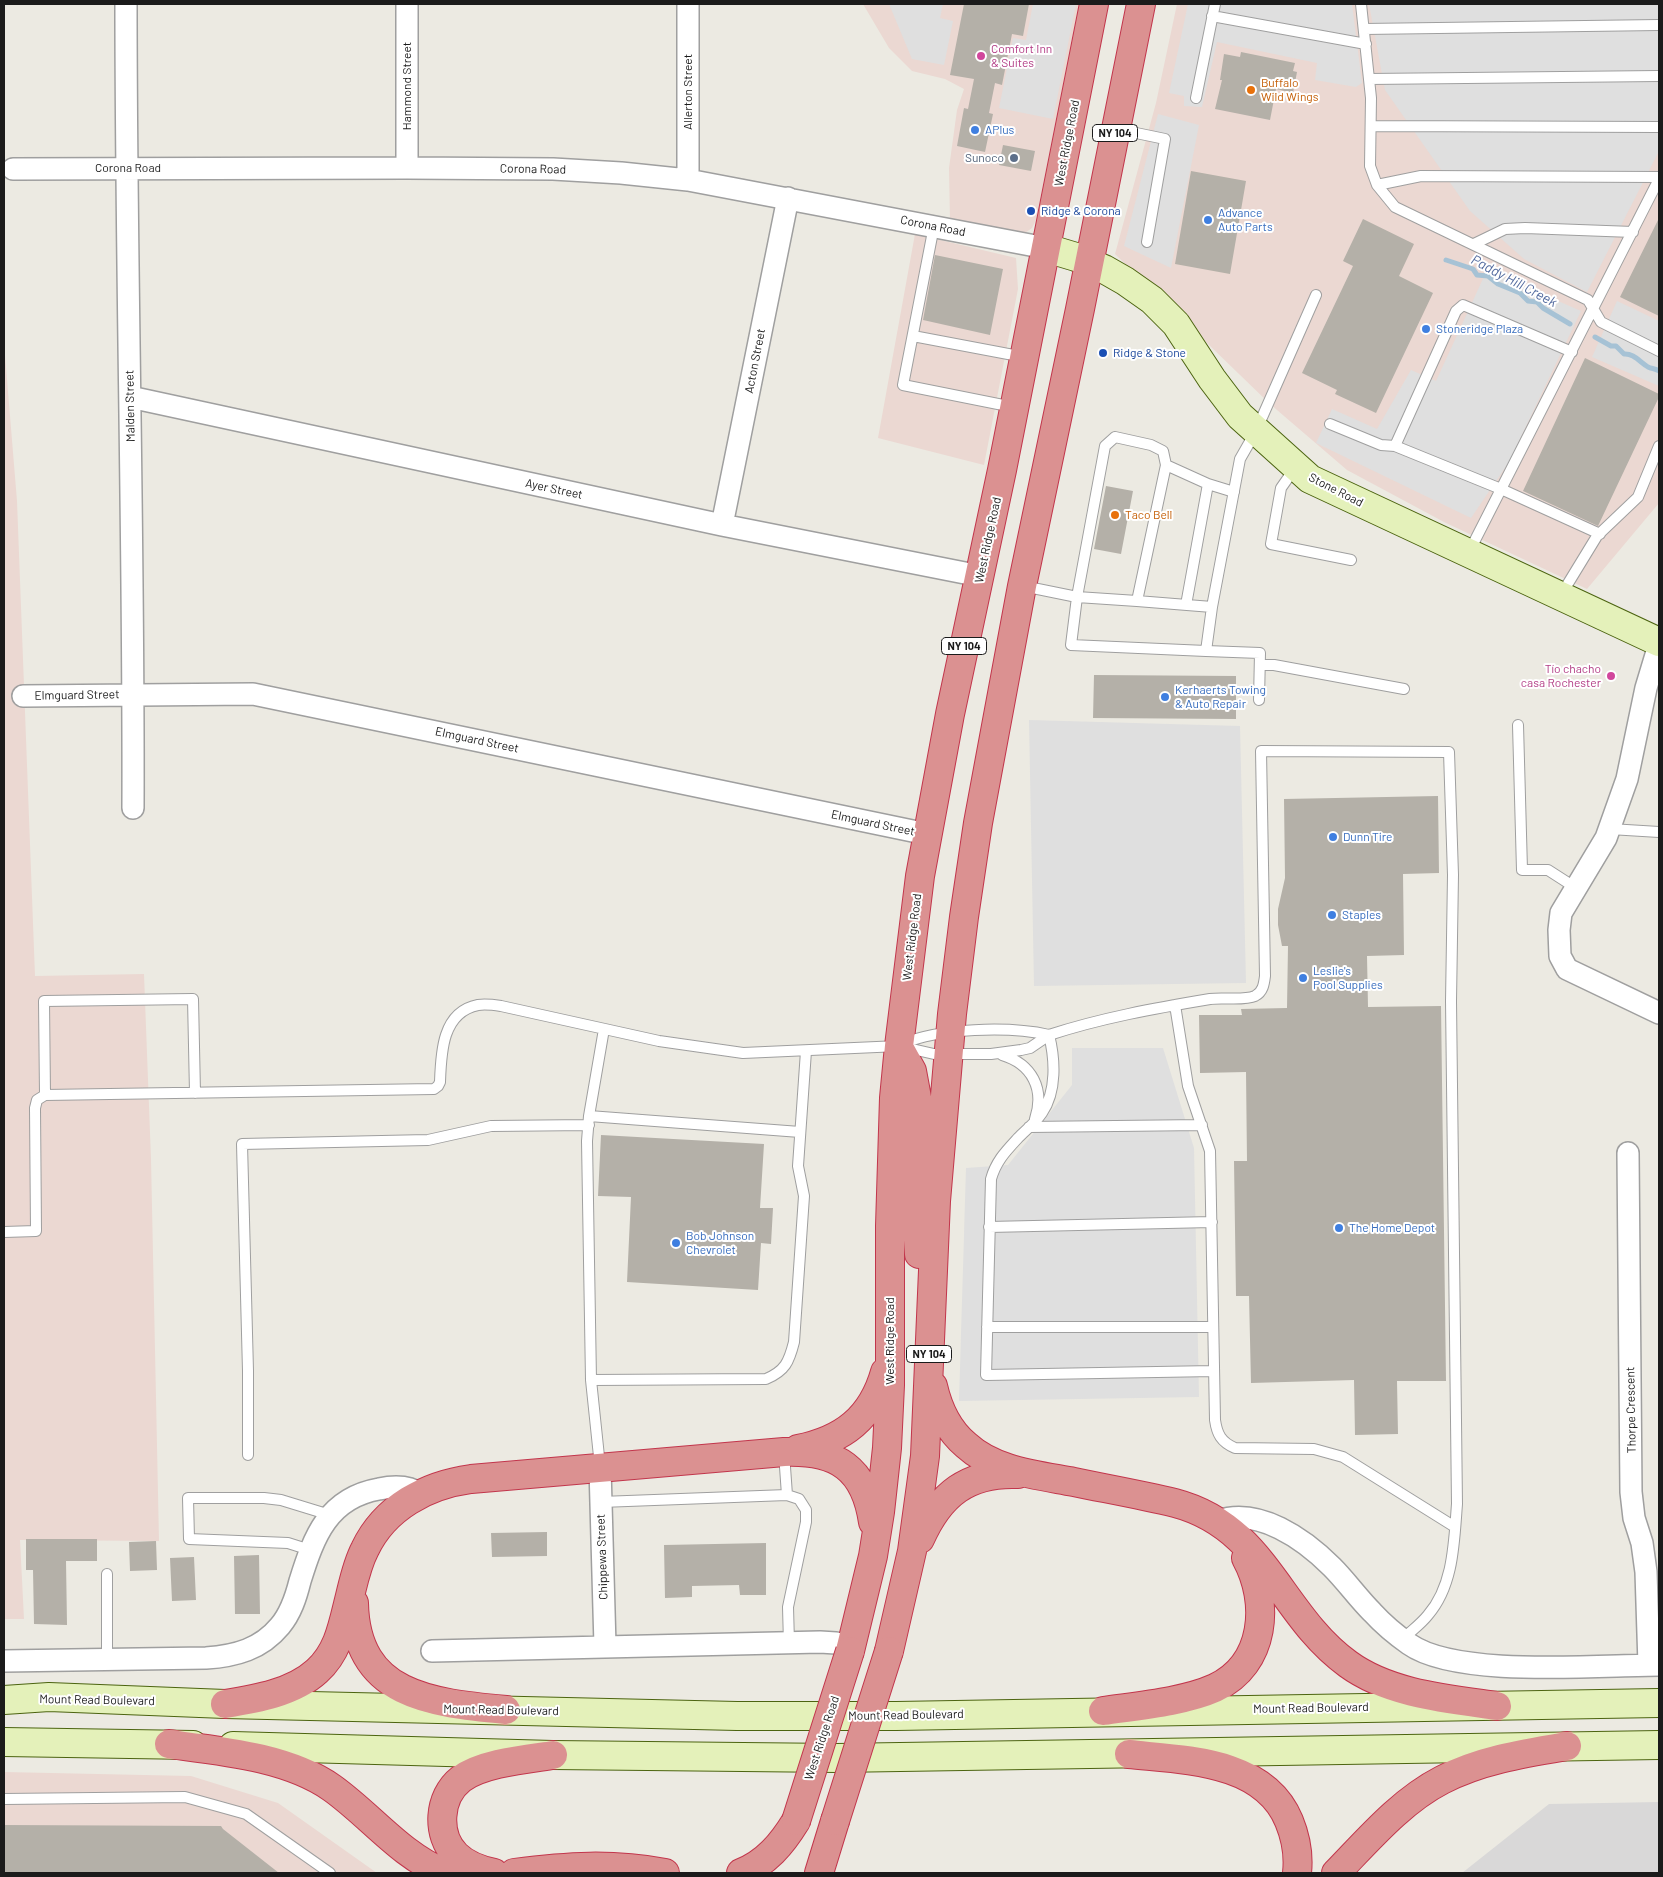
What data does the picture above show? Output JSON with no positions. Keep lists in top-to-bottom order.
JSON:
{
  "streets": {
    "highway": ["NY 104", "West Ridge Road"],
    "main road": ["Stone Road", "Mount Read Boulevard"],
    "street": [
      "Hammond Street",
      "Allerton Street",
      "Corona Road",
      "Acton Street",
      "Malden Street",
      "Ayer Street",
      "Elmguard Street",
      "Thorpe Crescent",
      "Chippewa Street"
    ]
  },
  "crossings": [
    ["Hammond Street", "Corona Road"],
    ["Allerton Street", "Corona Road"],
    ["NY 104", "Stone Road"],
    ["West Ridge Road", "Corona Road"],
    ["West Ridge Road", "Ayer Street"],
    ["West Ridge Road", "Stone Road"],
    ["West Ridge Road", "Elmguard Street"],
    ["Corona Road", "Acton Street"],
    ["Corona Road", "Malden Street"],
    ["Corona Road", "Stone Road"],
    ["Acton Street", "Ayer Street"],
    ["Malden Street", "Ayer Street"],
    ["Malden Street", "Elmguard Street"]
  ],
  "water": ["Paddy Hill Creek"],
  "places": [
    "Comfort Inn & Suites",
    "Buffalo Wild Wings",
    "APlus",
    "Sunoco",
    "Ridge & Corona",
    "Advance Auto Parts",
    "Stoneridge Plaza",
    "Ridge & Stone",
    "Taco Bell",
    "Tío chacho casa Rochester",
    "Kerhaerts Towing & Auto Repair",
    "Dunn Tire",
    "Staples",
    "Leslie's Pool Supplies",
    "The Home Depot",
    "Bob Johnson Chevrolet"
  ]
}
